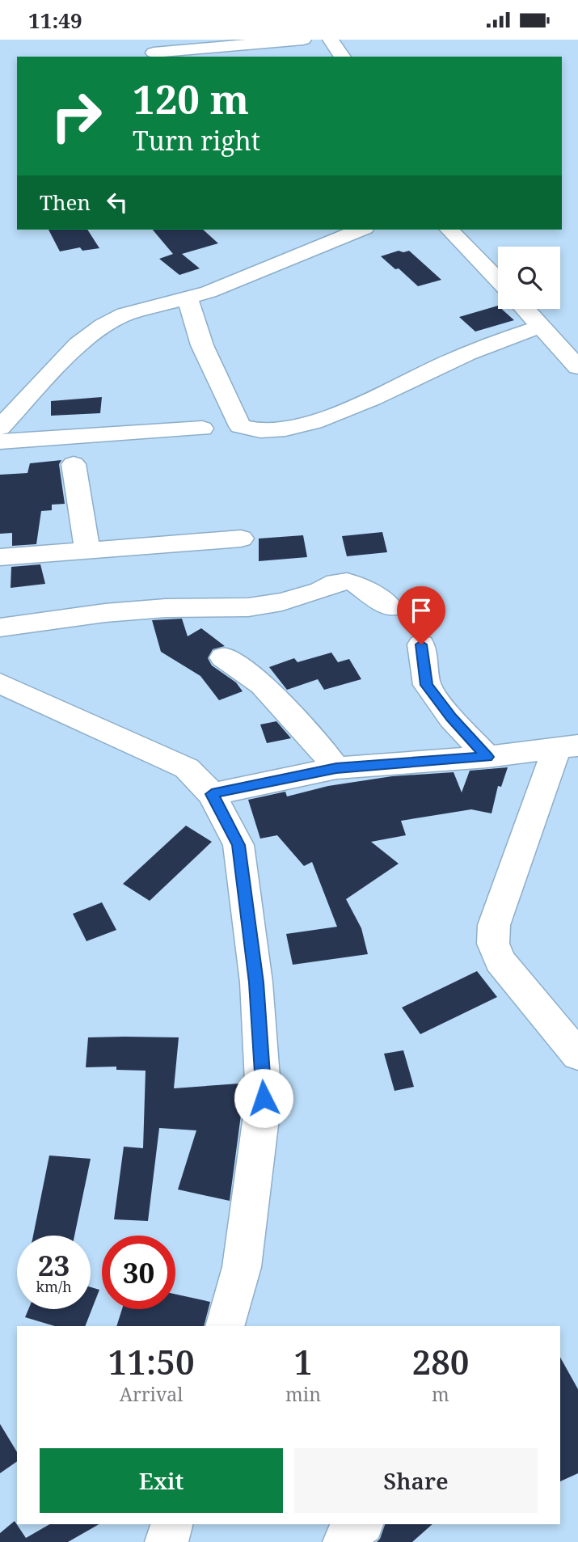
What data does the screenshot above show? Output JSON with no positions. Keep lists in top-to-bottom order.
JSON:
{
  "page": {
    "status": "11:49",
    "turn": ["120 m", "Turn right"],
    "then": "Then",
    "speed": "23 km/h",
    "limit": "30",
    "eta": [
      "11:50",
      "Arrival",
      "1",
      "min",
      "280",
      "m"
    ],
    "buttons": ["Exit", "Share"]
  }
}
